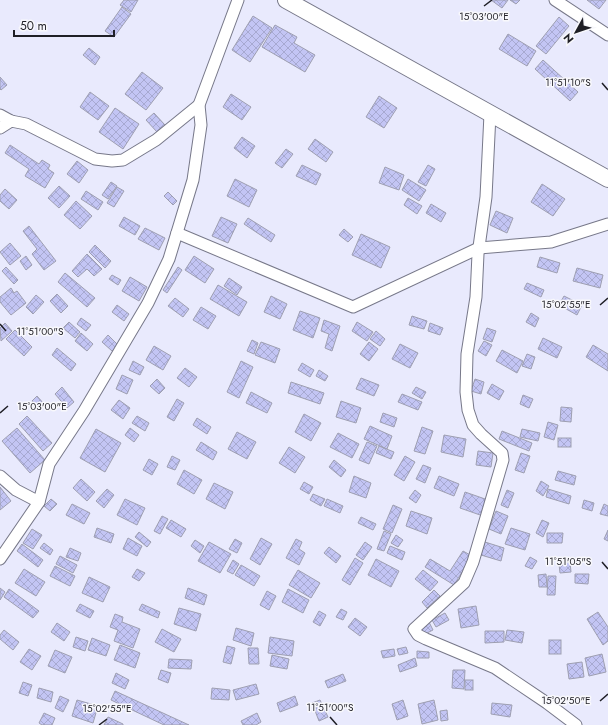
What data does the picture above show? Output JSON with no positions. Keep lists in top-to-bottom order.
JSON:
{
  "scale_bar": "50 m",
  "north": "bottom left",
  "coordinates": [
    "15°03'00\"E",
    "11°51'10\"S",
    "15°02'55\"E",
    "11°51'00\"S",
    "11°51'05\"S",
    "15°02'50\"E"
  ]
}
